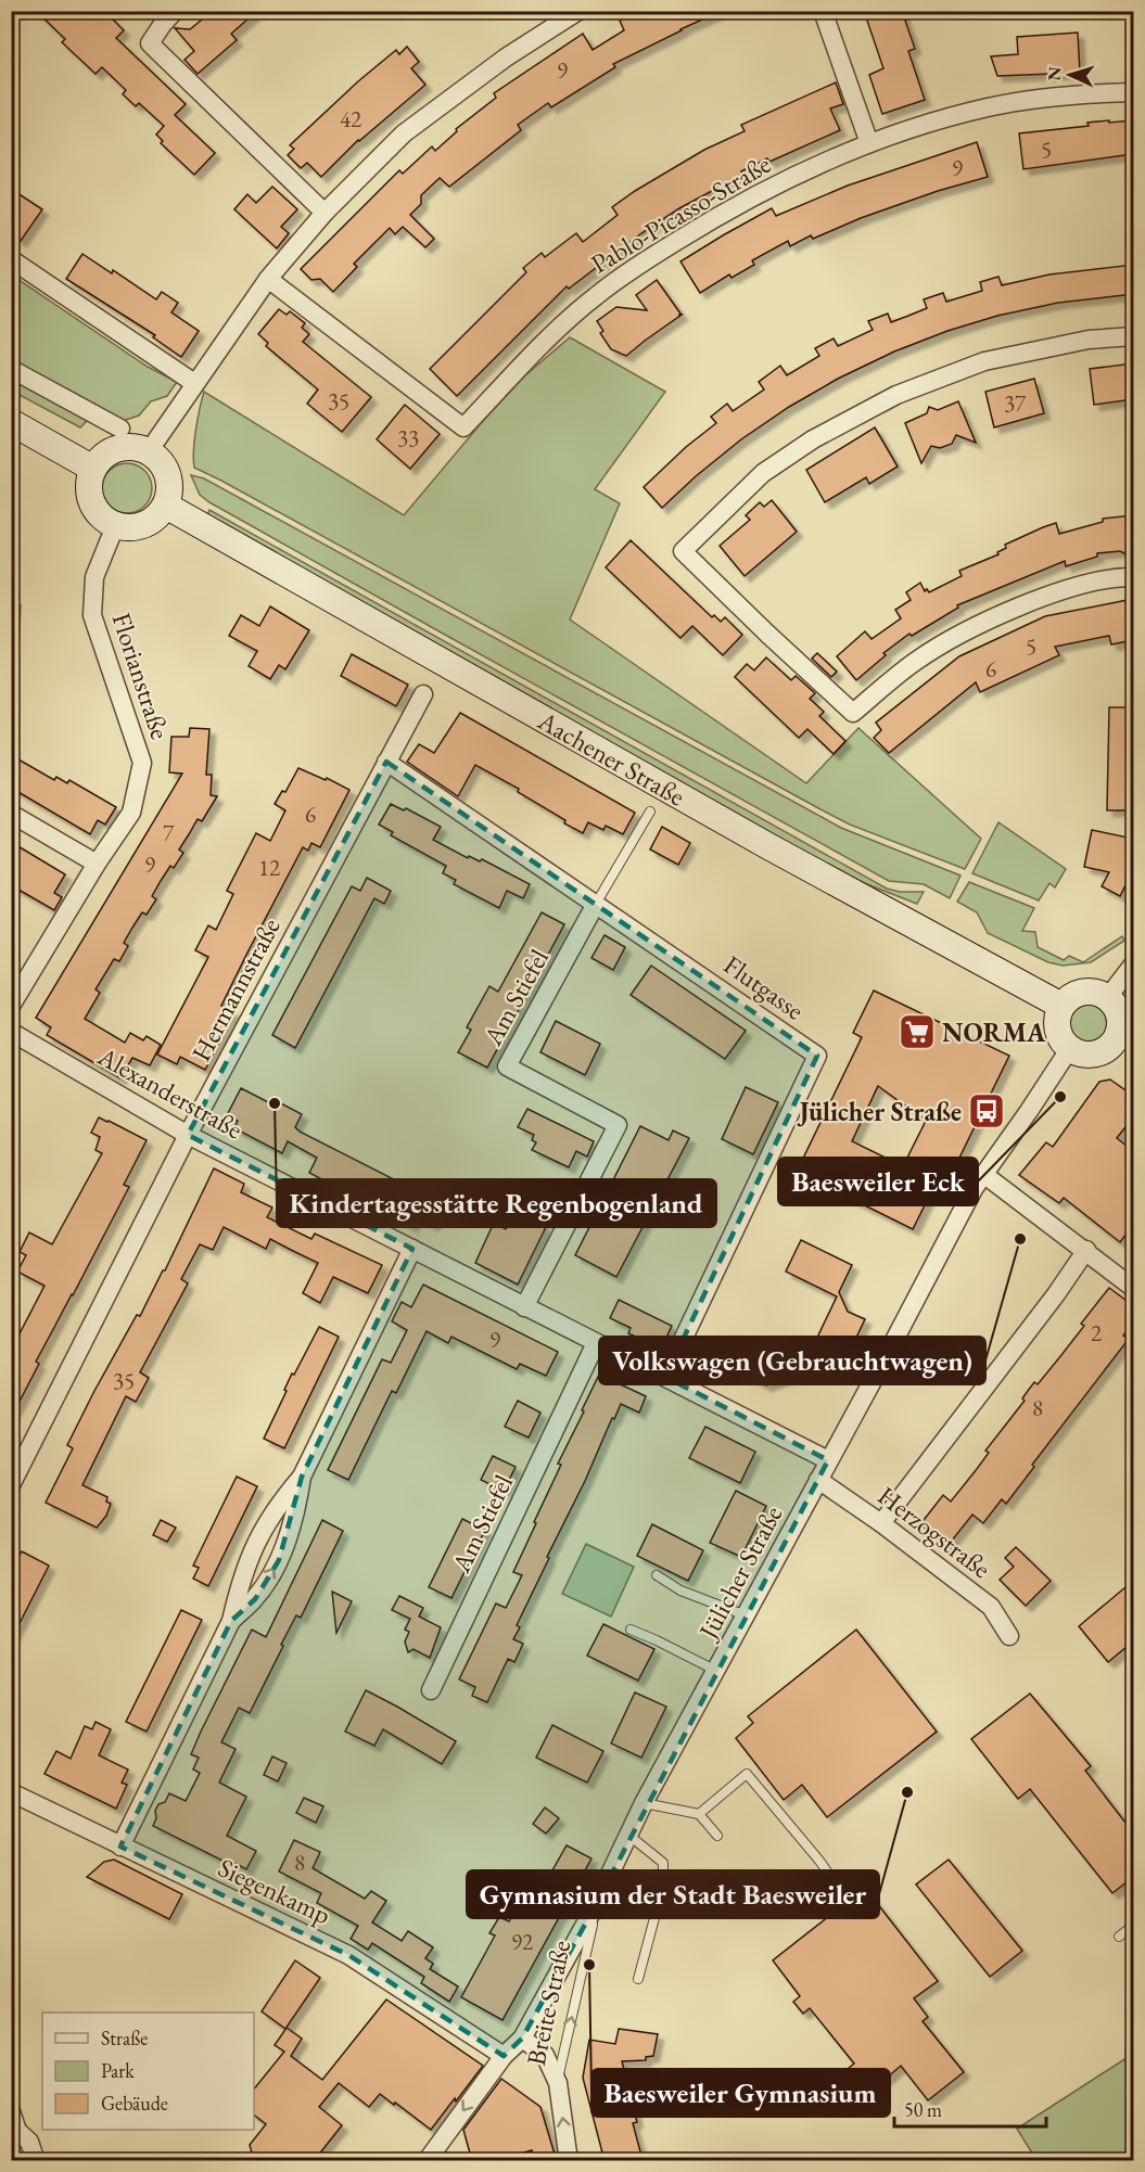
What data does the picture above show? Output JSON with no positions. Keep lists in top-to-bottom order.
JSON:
{
  "streets": {
    "main road": ["Aachener Straße"],
    "street": [
      "Pablo-Picasso-Straße",
      "Florianstraße",
      "Flutgasse",
      "Hermannstraße",
      "Am Stiefel",
      "Alexanderstraße",
      "Herzogstraße",
      "Jülicher Straße",
      "Siegenkamp",
      "Breite Straße"
    ]
  },
  "crossings": [
    ["Florianstraße", "Aachener Straße"],
    ["Aachener Straße", "Jülicher Straße"],
    ["Flutgasse", "Hermannstraße"],
    ["Flutgasse", "Am Stiefel"],
    ["Flutgasse", "Alexanderstraße"],
    ["Hermannstraße", "Alexanderstraße"],
    ["Am Stiefel", "Alexanderstraße"],
    ["Alexanderstraße", "Jülicher Straße"],
    ["Herzogstraße", "Jülicher Straße"],
    ["Jülicher Straße", "Siegenkamp"],
    ["Jülicher Straße", "Breite Straße"]
  ],
  "one_way": ["Breite Straße"],
  "places": {
    "supermarket": ["NORMA"],
    "other": [
      "Baesweiler Eck",
      "Kindertagesstätte Regenbogenland",
      "Volkswagen (Gebrauchtwagen)",
      "Gymnasium der Stadt Baesweiler",
      "Baesweiler Gymnasium"
    ],
    "bus stop": ["Jülicher Straße"]
  },
  "house_numbers": [
    "9",
    "42",
    "5",
    "9",
    "35",
    "37",
    "33",
    "5",
    "6",
    "6",
    "7",
    "9",
    "12",
    "2",
    "9",
    "35",
    "8",
    "8",
    "92"
  ],
  "legend": ["Straße", "Park", "Gebäude"],
  "scale_bar": "50 m",
  "north": "left"
}
